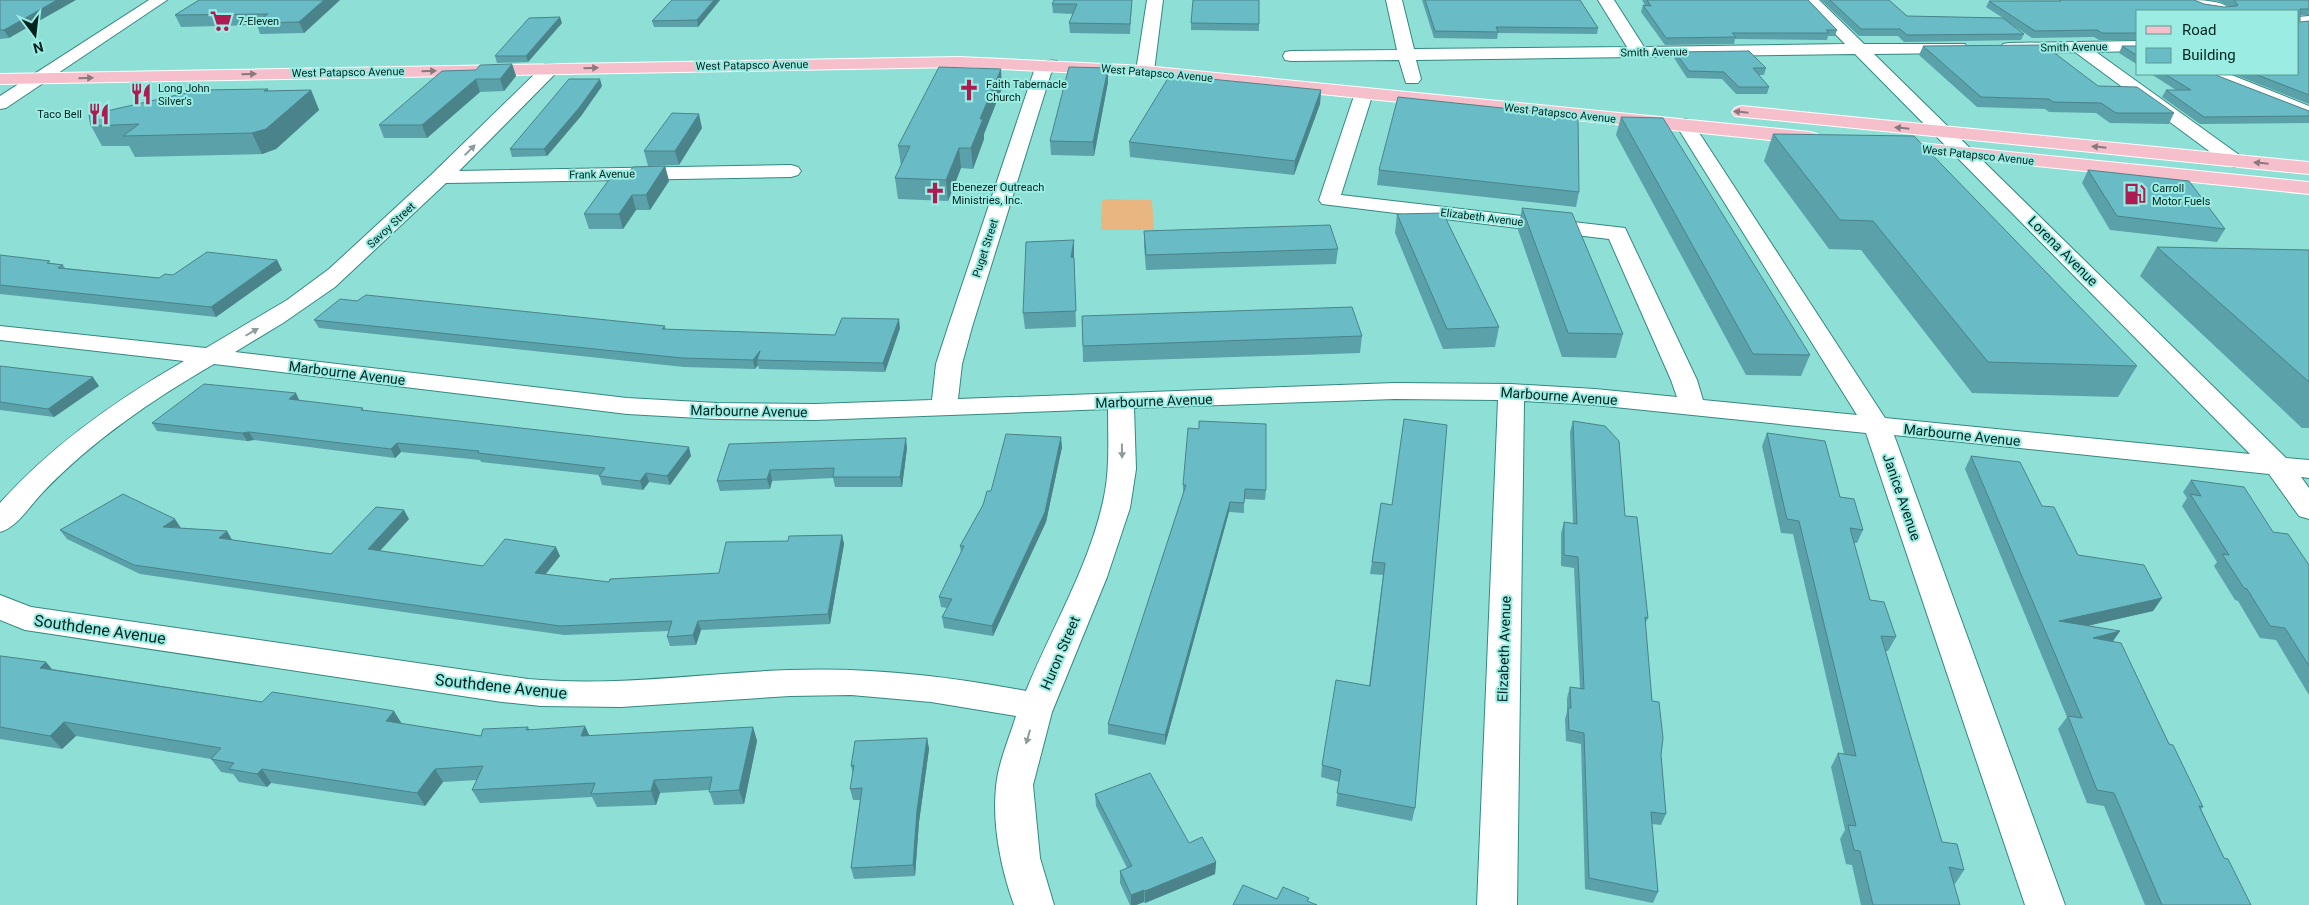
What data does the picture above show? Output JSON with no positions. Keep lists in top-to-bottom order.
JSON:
{
  "streets": {
    "main road": ["West Patapsco Avenue"],
    "street": [
      "Smith Avenue",
      "Frank Avenue",
      "Elizabeth Avenue",
      "Savoy Street",
      "Puget Street",
      "Lorena Avenue",
      "Marbourne Avenue",
      "Janice Avenue",
      "Southdene Avenue",
      "Huron Street"
    ]
  },
  "crossings": [
    ["Smith Avenue", "Lorena Avenue"],
    ["West Patapsco Avenue", "Elizabeth Avenue"],
    ["West Patapsco Avenue", "Savoy Street"],
    ["West Patapsco Avenue", "Puget Street"],
    ["West Patapsco Avenue", "Lorena Avenue"],
    ["West Patapsco Avenue", "Janice Avenue"],
    ["Frank Avenue", "Savoy Street"],
    ["Elizabeth Avenue", "Marbourne Avenue"],
    ["Savoy Street", "Marbourne Avenue"],
    ["Puget Street", "Marbourne Avenue"],
    ["Lorena Avenue", "Marbourne Avenue"],
    ["Marbourne Avenue", "Janice Avenue"],
    ["Marbourne Avenue", "Huron Street"],
    ["Southdene Avenue", "Huron Street"]
  ],
  "one_way": ["Savoy Street", "Huron Street"],
  "places": {
    "supermarket": ["7-Eleven"],
    "church": ["Faith Tabernacle Church", "Ebenezer Outreach Ministries, Inc."],
    "restaurant": ["Long John Silver's", "Taco Bell"],
    "fuel station": ["Carroll Motor Fuels"]
  },
  "legend": ["Road", "Building"],
  "north": "bottom"
}
